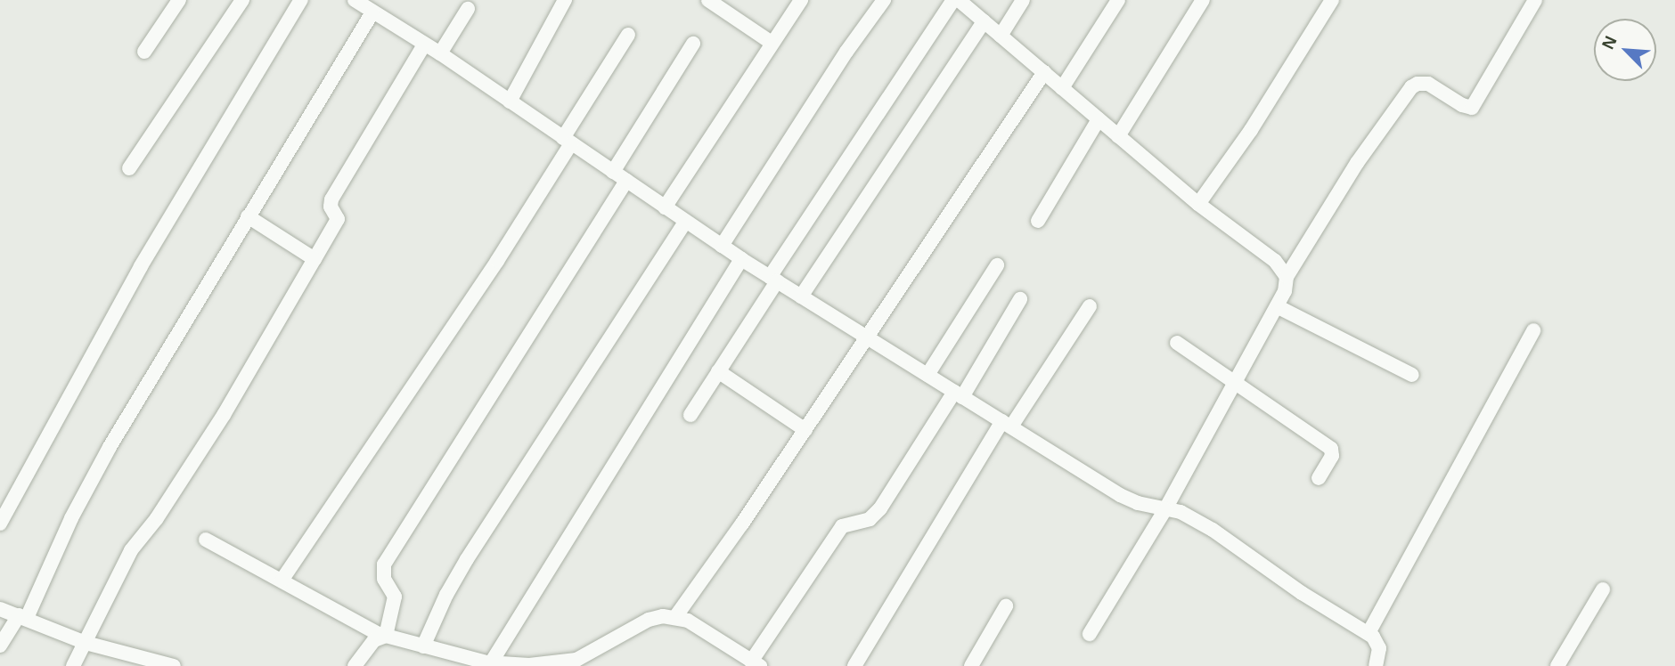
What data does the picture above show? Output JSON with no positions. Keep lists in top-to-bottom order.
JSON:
{
  "north": "top left"
}
